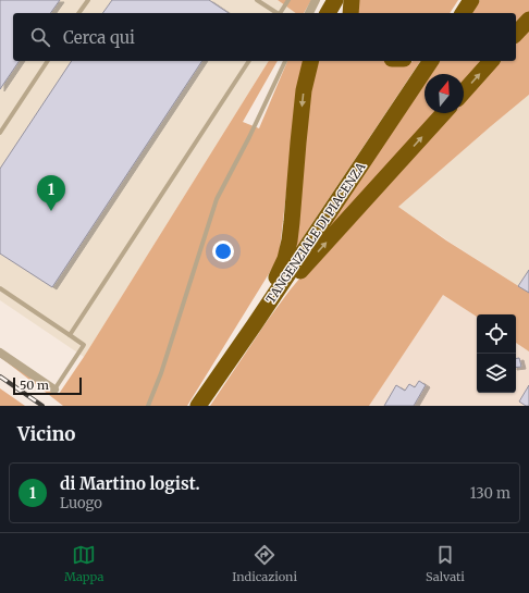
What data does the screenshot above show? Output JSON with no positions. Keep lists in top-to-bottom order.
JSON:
{
  "streets": {
    "highway": ["TANGENZIALE DI PIACENZA"]
  },
  "scale_bar": "50 m",
  "north": "top",
  "page": {
    "search": "Cerca qui",
    "pins": "1",
    "scale": "50 m",
    "heading": "Vicino",
    "list": [
      {
        "mark": "1",
        "name": "di Martino logist.",
        "note": "Luogo",
        "value": "130 m"
      }
    ],
    "nav": ["Mappa", "Indicazioni", "Salvati"]
  }
}
